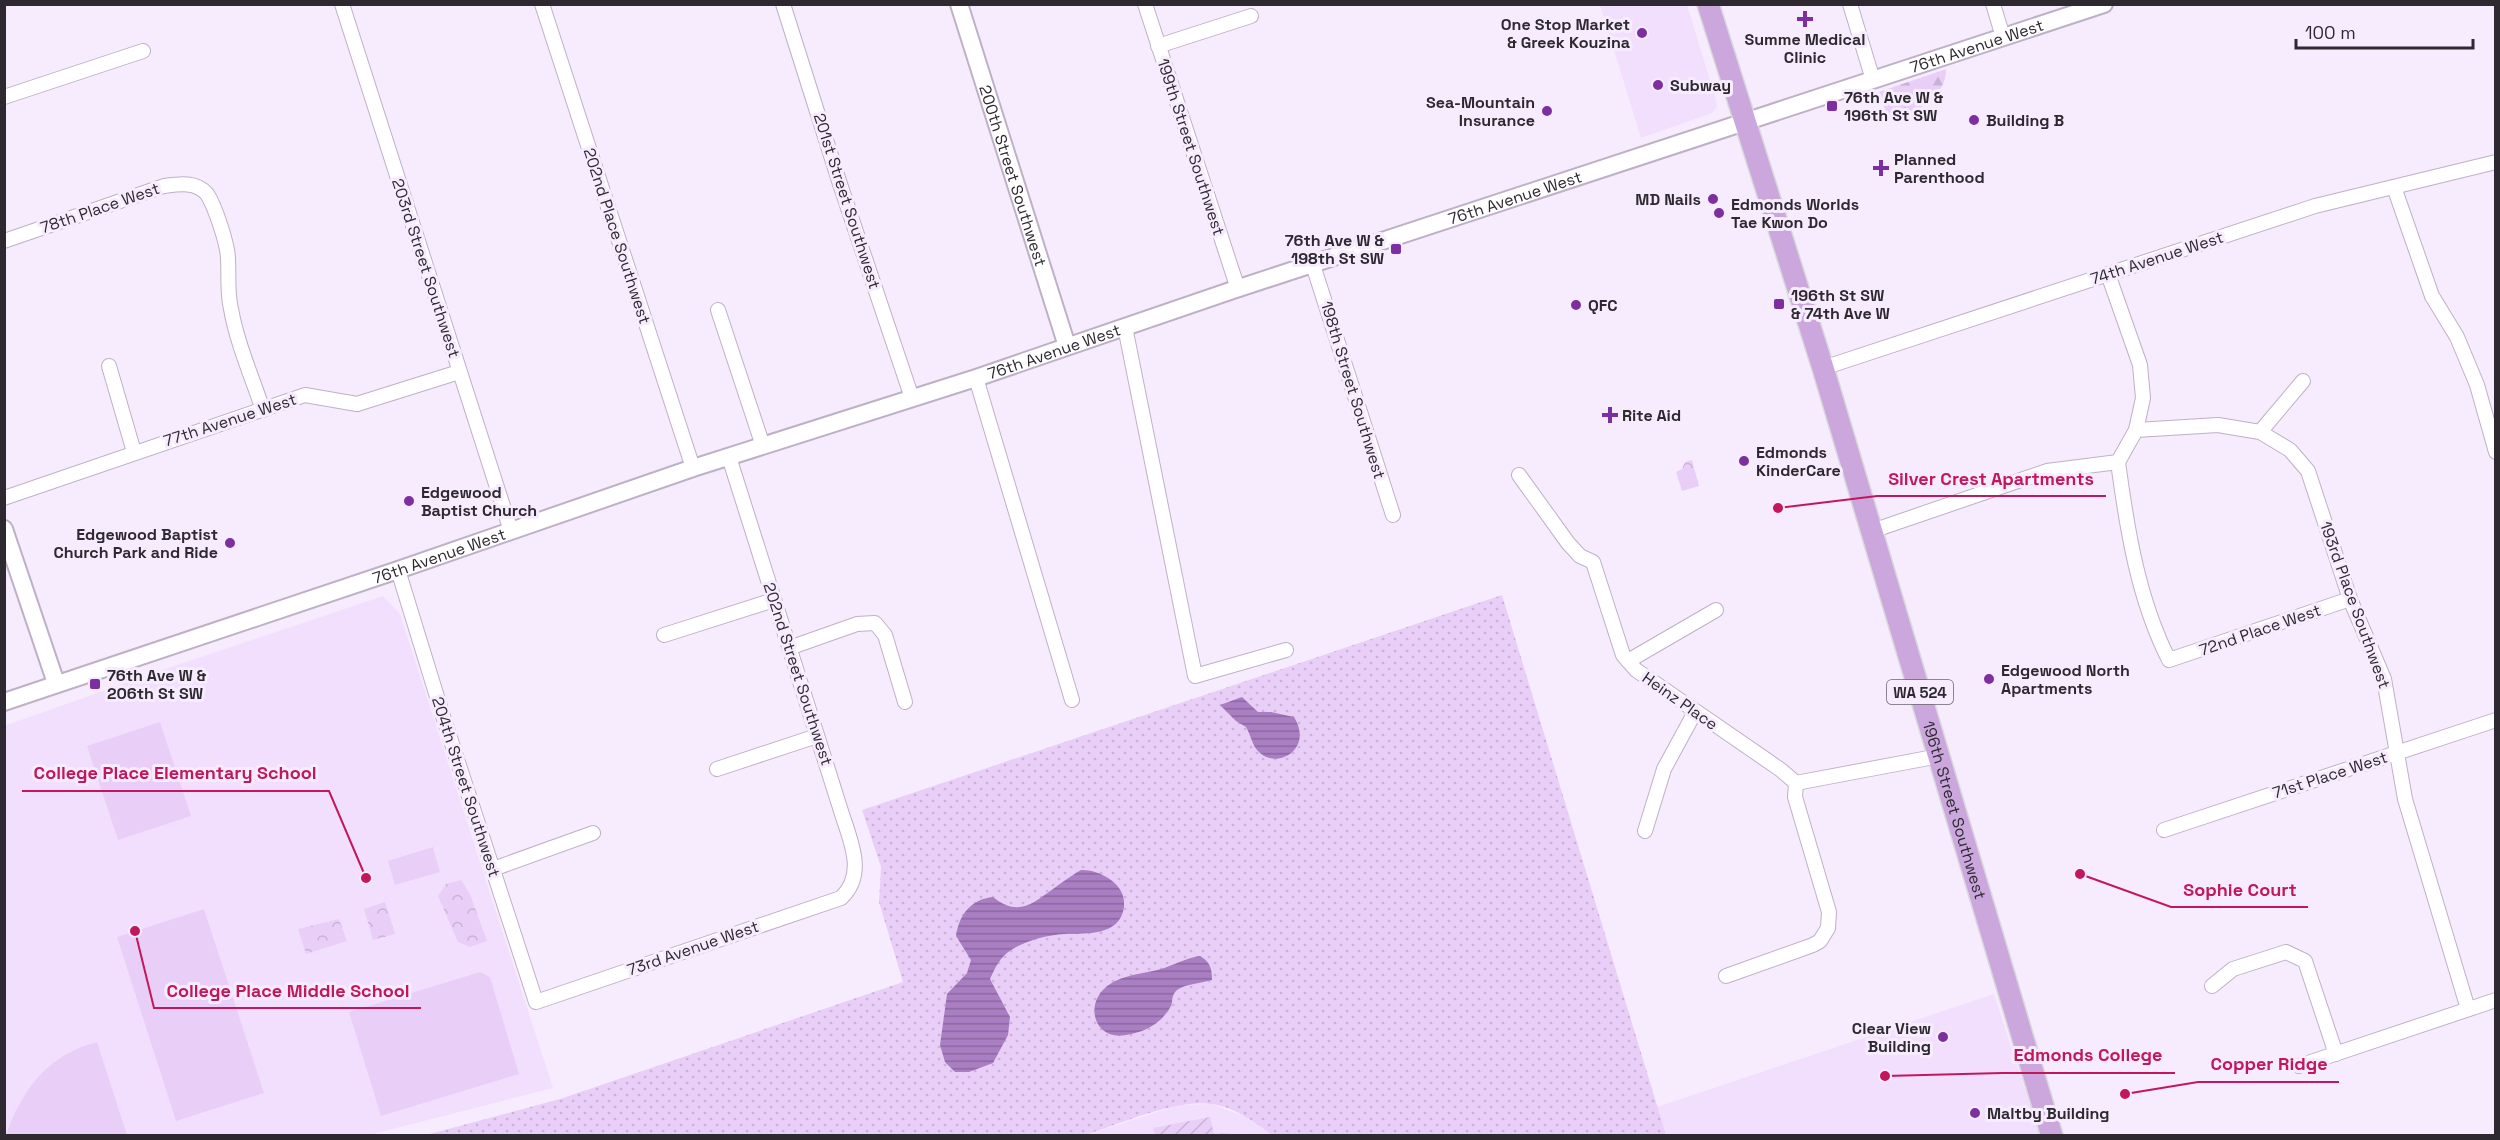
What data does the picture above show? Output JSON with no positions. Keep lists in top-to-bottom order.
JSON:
{
  "streets": {
    "main road": ["WA 524", "196th Street Southwest"],
    "street": [
      "76th Avenue West",
      "199th Street Southwest",
      "200th Street Southwest",
      "201st Street Southwest",
      "78th Place West",
      "202nd Place Southwest",
      "74th Avenue West",
      "203rd Street Southwest",
      "198th Street Southwest",
      "77th Avenue West",
      "193rd Place Southwest",
      "72nd Place West",
      "202nd Street Southwest",
      "Heinz Place",
      "71st Place West",
      "204th Street Southwest",
      "73rd Avenue West"
    ]
  },
  "crossings": [
    ["76th Avenue West", "199th Street Southwest"],
    ["76th Avenue West", "200th Street Southwest"],
    ["76th Avenue West", "201st Street Southwest"],
    ["76th Avenue West", "202nd Place Southwest"],
    ["76th Avenue West", "203rd Street Southwest"],
    ["76th Avenue West", "198th Street Southwest"],
    ["76th Avenue West", "202nd Street Southwest"],
    ["76th Avenue West", "204th Street Southwest"],
    ["76th Avenue West", "196th Street Southwest"],
    ["78th Place West", "77th Avenue West"],
    ["74th Avenue West", "196th Street Southwest"],
    ["203rd Street Southwest", "77th Avenue West"],
    ["193rd Place Southwest", "72nd Place West"],
    ["193rd Place Southwest", "71st Place West"],
    ["202nd Street Southwest", "73rd Avenue West"],
    ["204th Street Southwest", "73rd Avenue West"]
  ],
  "places": {
    "health": ["Summe Medical Clinic", "Planned Parenthood", "Rite Aid"],
    "other": [
      "One Stop Market & Greek Kouzina",
      "Subway",
      "Sea-Mountain Insurance",
      "Building B",
      "MD Nails",
      "Edmonds Worlds Tae Kwon Do",
      "QFC",
      "Edmonds KinderCare",
      "Edgewood Baptist Church",
      "Silver Crest Apartments",
      "Edgewood Baptist Church Park and Ride",
      "Edgewood North Apartments",
      "Sophie Court",
      "College Place Elementary School",
      "College Place Middle School",
      "Clear View Building",
      "Edmonds College",
      "Copper Ridge",
      "Maltby Building"
    ],
    "transit": [
      "76th Ave W & 196th St SW",
      "76th Ave W & 198th St SW",
      "196th St SW & 74th Ave W",
      "76th Ave W & 206th St SW"
    ]
  },
  "scale_bar": "100 m"
}
